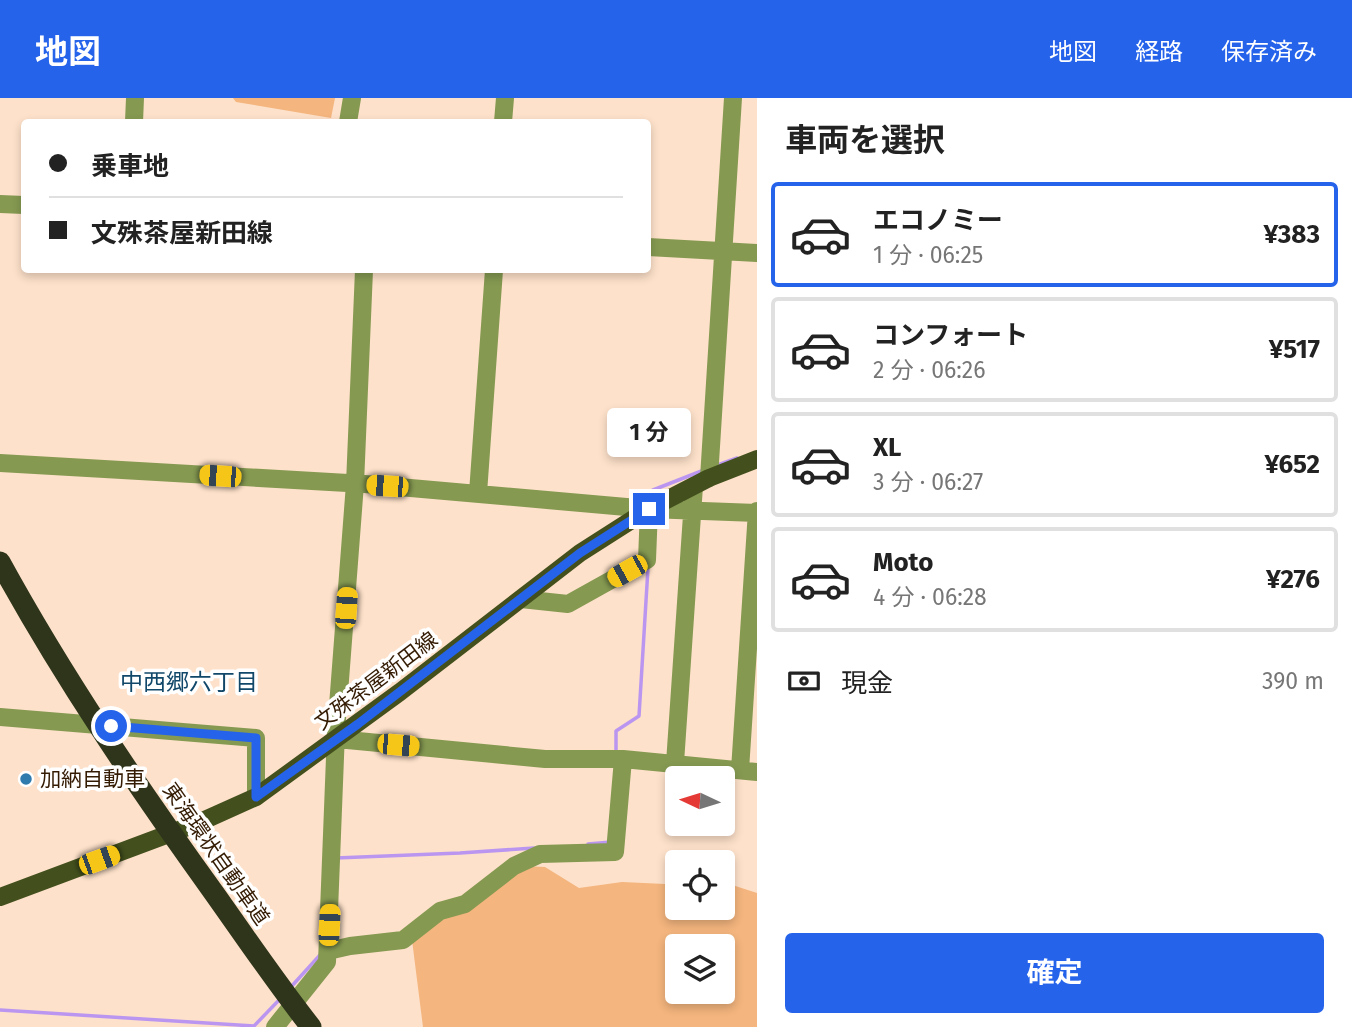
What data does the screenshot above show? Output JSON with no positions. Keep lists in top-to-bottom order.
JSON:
{
  "streets": {
    "highway": ["東海環状自動車道"],
    "main road": ["文殊茶屋新田線"]
  },
  "districts": ["中西郷六丁目"],
  "places": ["加納自動車"],
  "north": "left",
  "page": {
    "header": "地図",
    "nav": ["地図", "経路", "保存済み"],
    "heading": "車両を選択",
    "banner": ["乗車地", "文殊茶屋新田線"],
    "list": [
      {
        "name": "エコノミー",
        "note": "1 分 · 06:25",
        "value": "¥383"
      },
      {
        "name": "コンフォート",
        "note": "2 分 · 06:26",
        "value": "¥517"
      },
      {
        "name": "XL",
        "note": "3 分 · 06:27",
        "value": "¥652"
      },
      {
        "name": "Moto",
        "note": "4 分 · 06:28",
        "value": "¥276"
      }
    ],
    "bubble": "1 分",
    "pay": ["現金", "390 m"],
    "buttons": "確定"
  }
}
